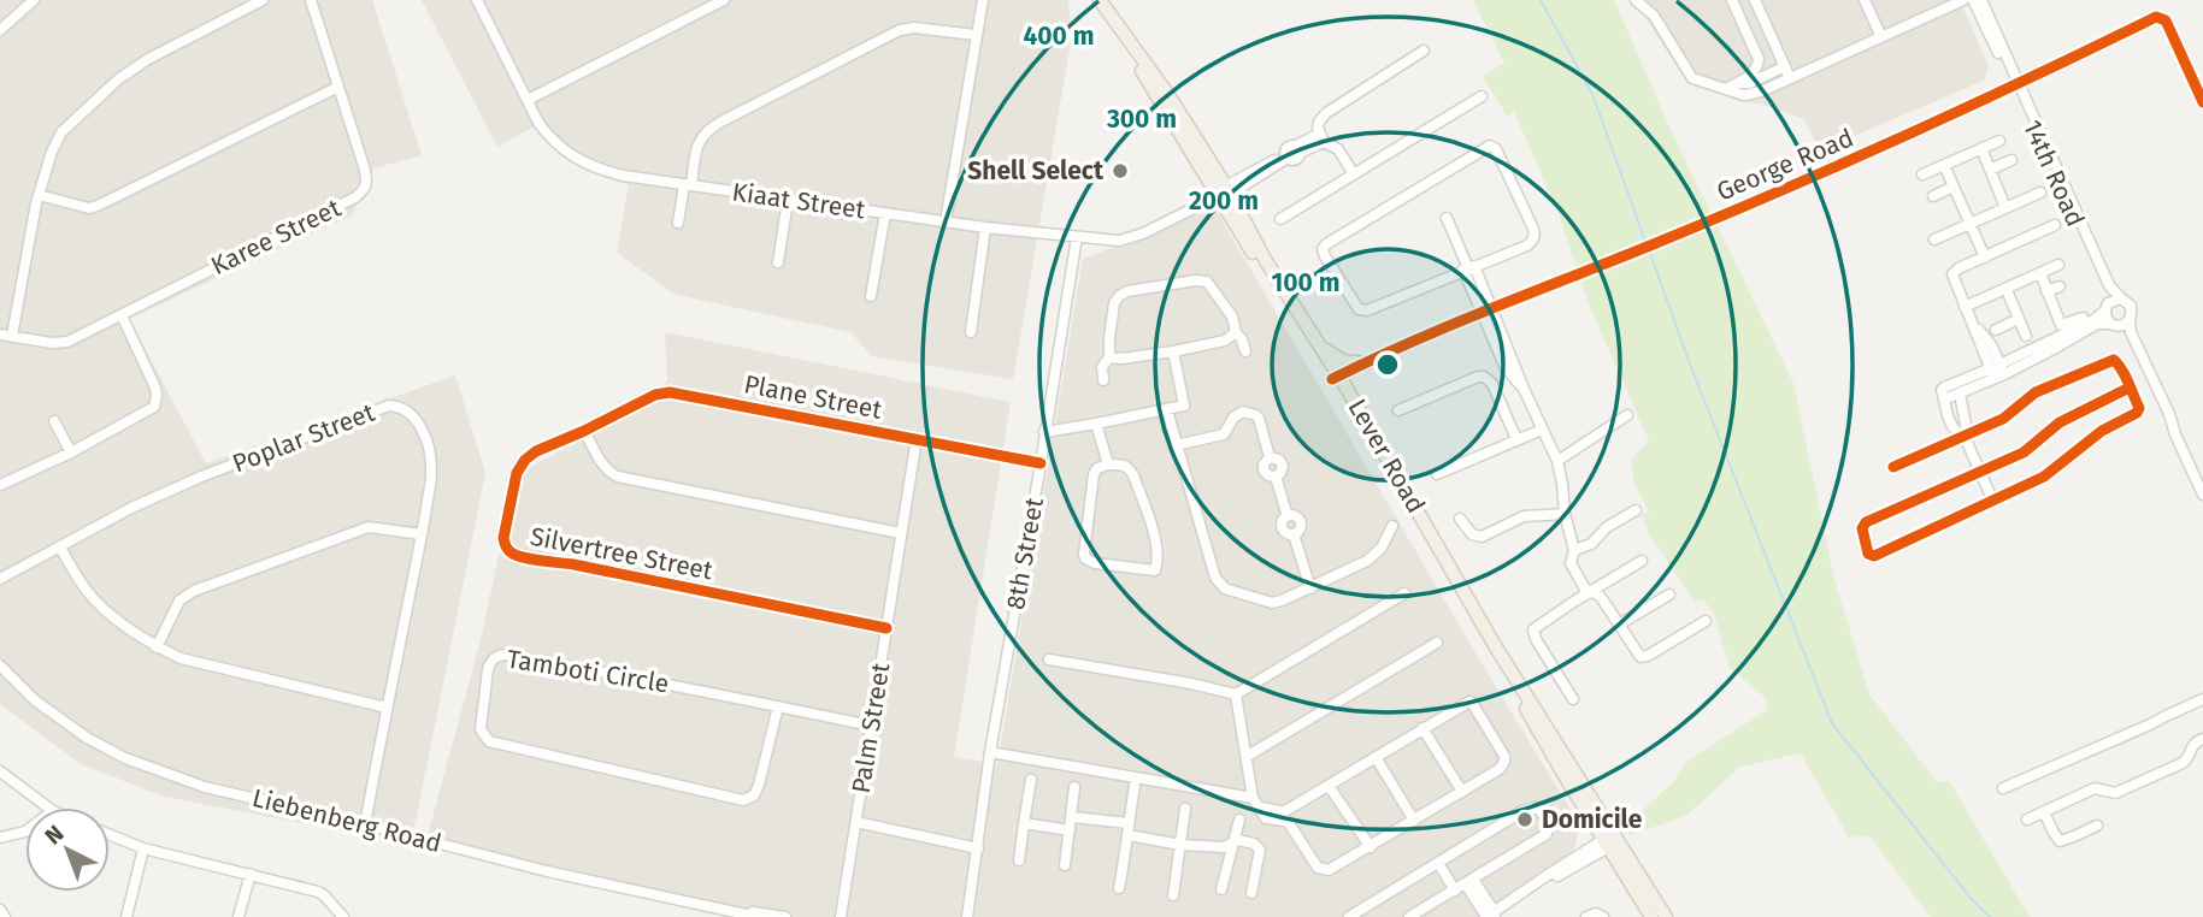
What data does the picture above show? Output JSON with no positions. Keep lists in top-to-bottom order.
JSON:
{
  "streets": {
    "main road": ["Lever Road"],
    "street": [
      "George Road",
      "14th Road",
      "Kiaat Street",
      "Karee Street",
      "Plane Street",
      "Poplar Street",
      "Silvertree Street",
      "8th Street",
      "Tamboti Circle",
      "Palm Street",
      "Liebenberg Road"
    ]
  },
  "crossings": [
    ["George Road", "14th Road"],
    ["Kiaat Street", "Lever Road"],
    ["Kiaat Street", "8th Street"],
    ["Plane Street", "Silvertree Street"],
    ["Plane Street", "8th Street"],
    ["Plane Street", "Palm Street"],
    ["Poplar Street", "Liebenberg Road"],
    ["Silvertree Street", "Palm Street"],
    ["Tamboti Circle", "Palm Street"]
  ],
  "places": ["Shell Select", "Domicile"],
  "north": "top left",
  "rings": [
    "400 m",
    "300 m",
    "200 m",
    "100 m"
  ]
}
